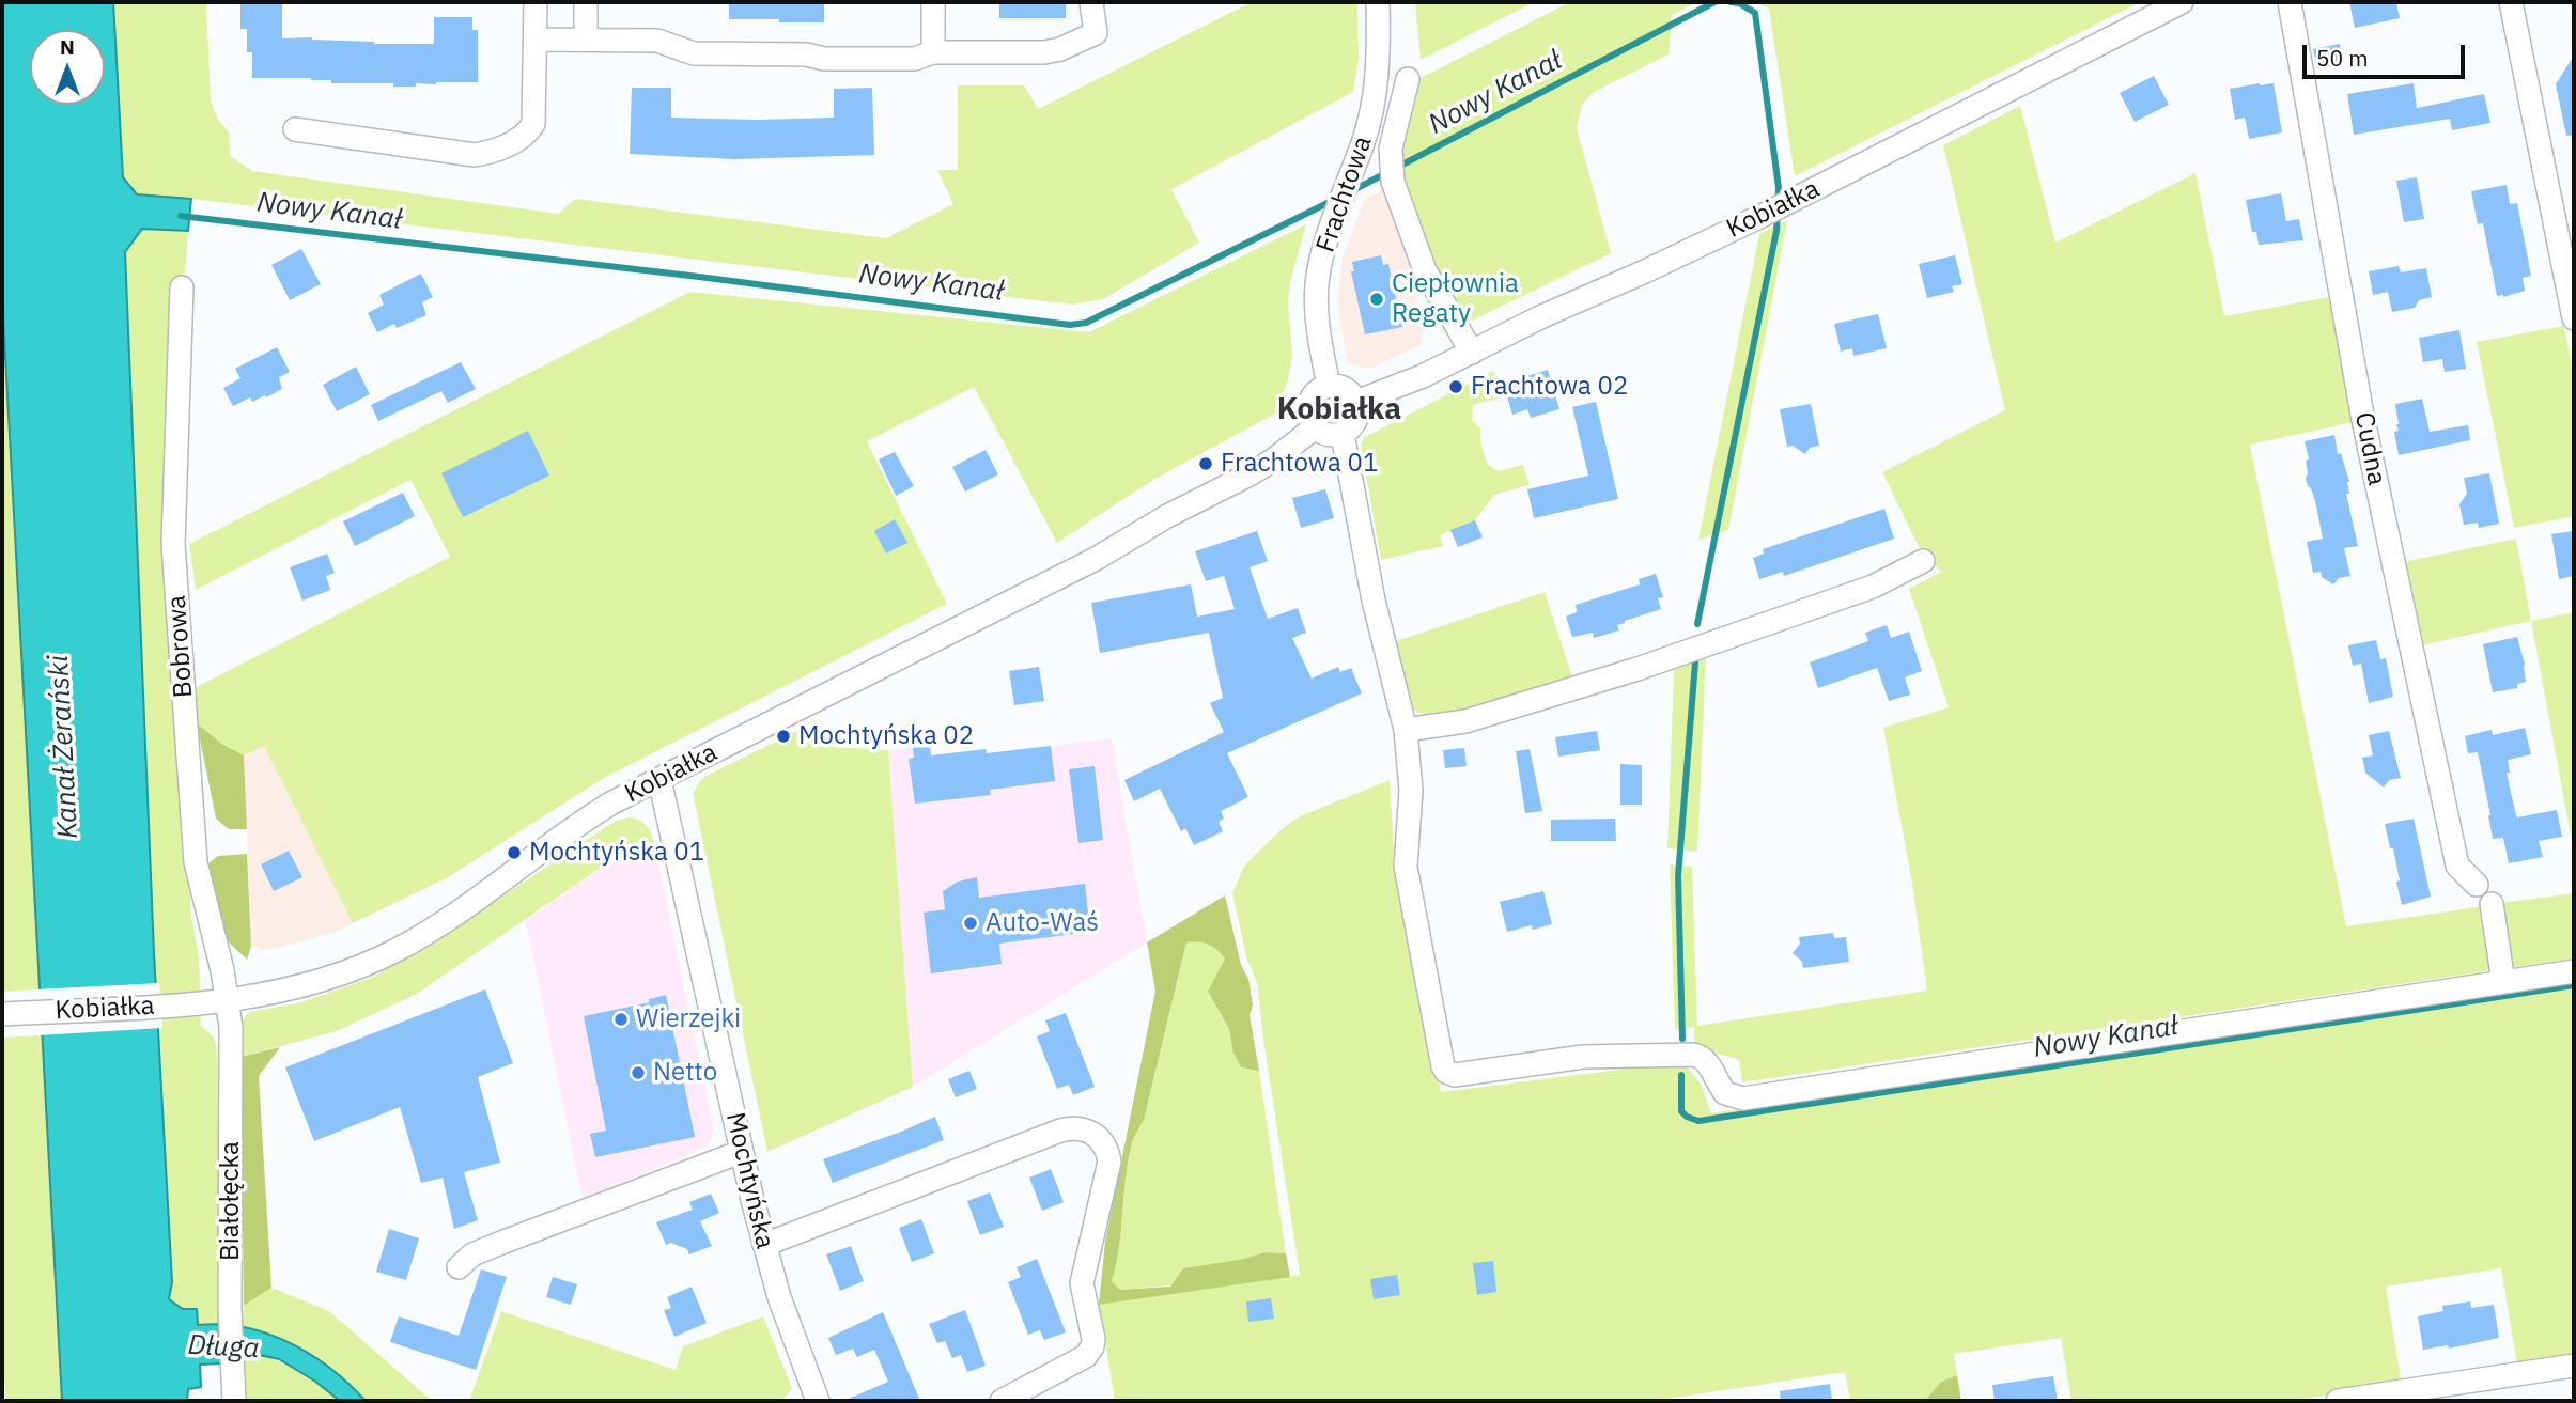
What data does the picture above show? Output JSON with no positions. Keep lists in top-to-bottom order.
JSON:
{
  "streets": {
    "street": [
      "Frachtowa",
      "Kobiałka",
      "Cudna",
      "Bobrowa",
      "Mochtyńska",
      "Białołęcka"
    ]
  },
  "crossings": [
    ["Frachtowa", "Kobiałka"],
    ["Kobiałka", "Bobrowa"],
    ["Kobiałka", "Mochtyńska"],
    ["Kobiałka", "Białołęcka"],
    ["Bobrowa", "Białołęcka"]
  ],
  "districts": ["Kobiałka"],
  "water": ["Nowy Kanał", "Kanał Żerański", "Długa"],
  "places": [
    "Ciepłownia Regaty",
    "Frachtowa 02",
    "Frachtowa 01",
    "Mochtyńska 02",
    "Mochtyńska 01",
    "Auto-Waś",
    "Wierzejki",
    "Netto"
  ],
  "scale_bar": "50 m",
  "north": "top"
}
